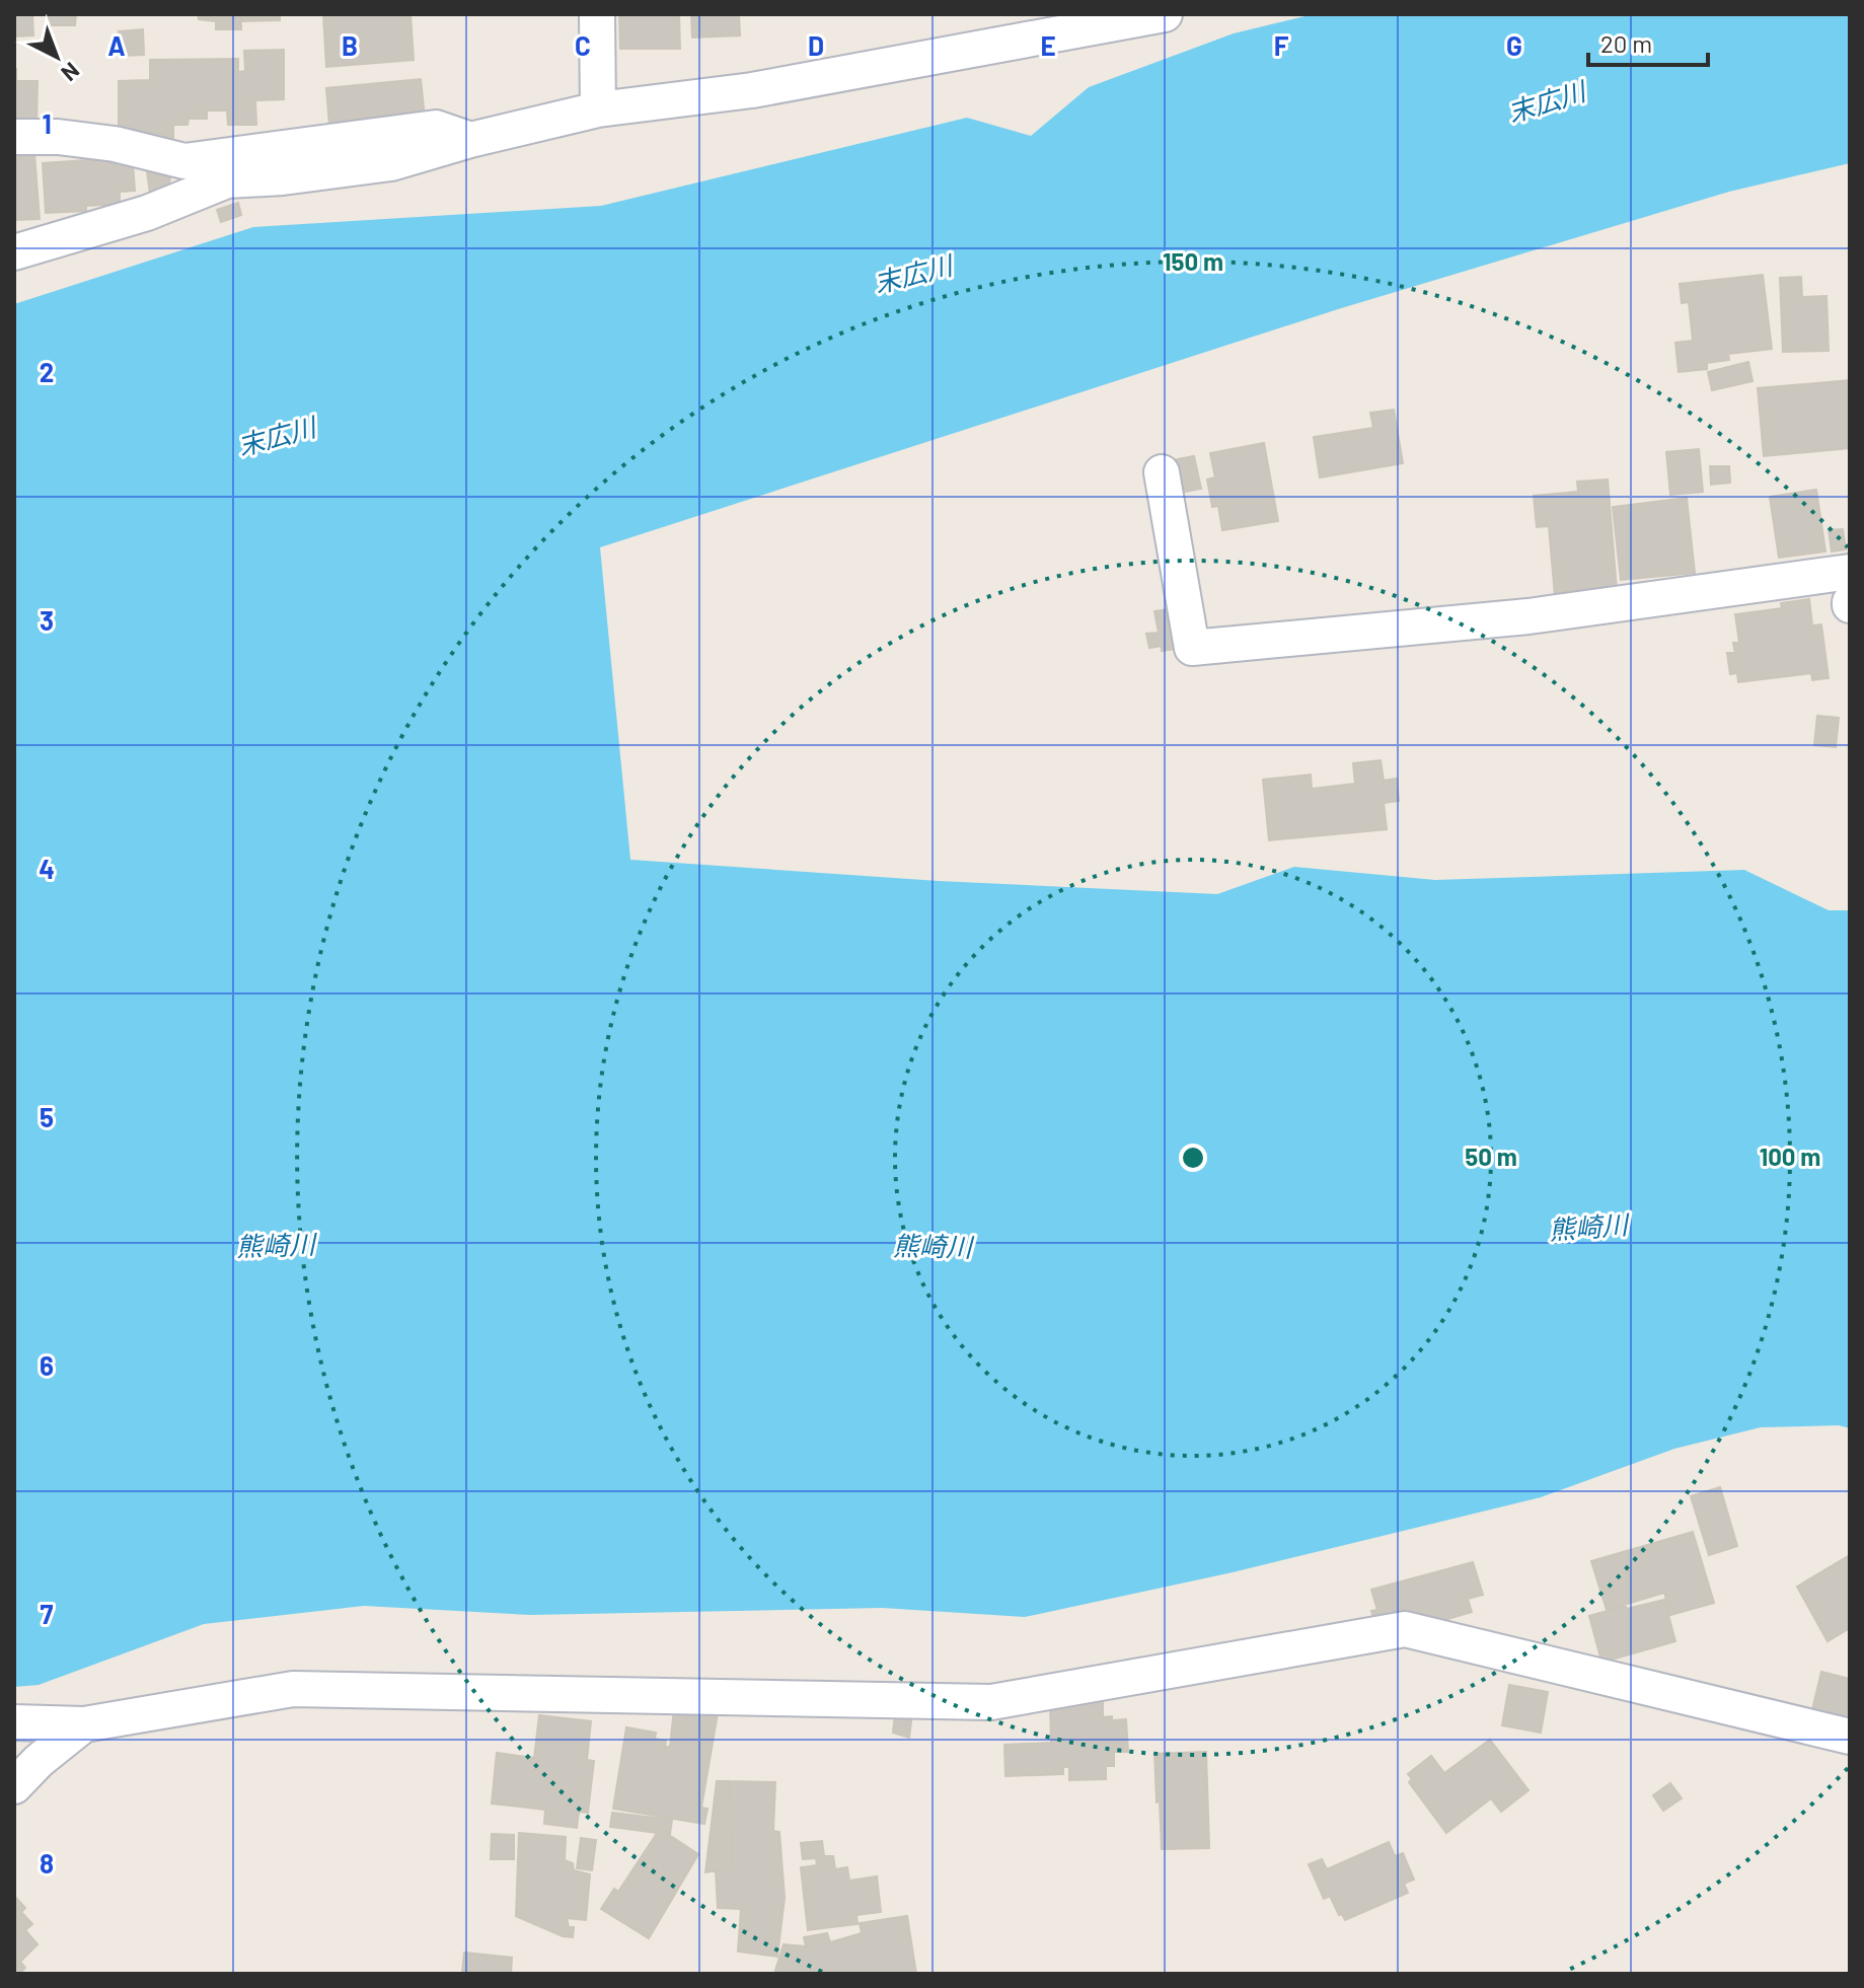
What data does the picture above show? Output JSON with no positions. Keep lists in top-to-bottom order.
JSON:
{
  "water": ["末広川", "熊崎川"],
  "scale_bar": "20 m",
  "north": "bottom right",
  "grid": {
    "columns": [
      "A",
      "B",
      "C",
      "D",
      "E",
      "F",
      "G"
    ],
    "rows": [
      "1",
      "2",
      "3",
      "4",
      "5",
      "6",
      "7",
      "8"
    ]
  },
  "rings": ["150 m", "50 m", "100 m"]
}
